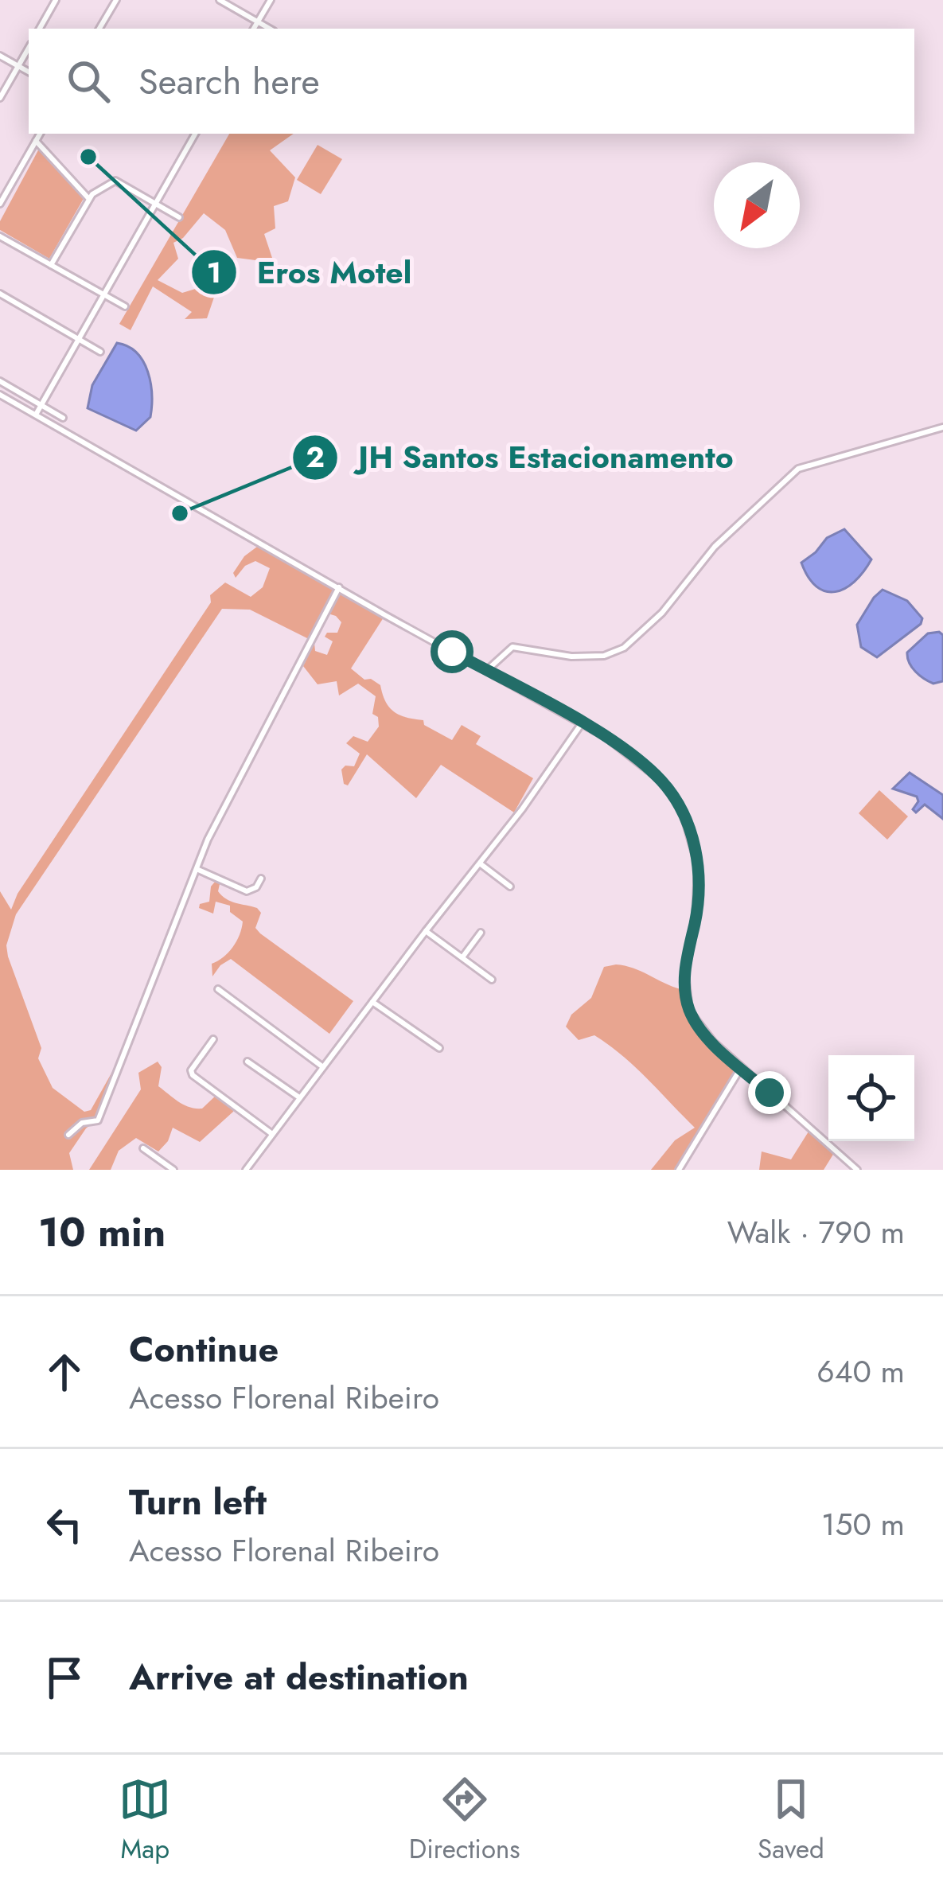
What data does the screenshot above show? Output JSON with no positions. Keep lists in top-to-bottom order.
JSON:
{
  "places": ["Eros Motel", "JH Santos Estacionamento"],
  "north": "bottom left",
  "page": {
    "search": "Search here",
    "heading": ["10 min", "Walk · 790 m"],
    "list": [
      ["Continue", "Acesso Florenal Ribeiro", "640 m"],
      ["Turn left", "Acesso Florenal Ribeiro", "150 m"],
      "Arrive at destination"
    ],
    "nav": ["Map", "Directions", "Saved"]
  }
}
